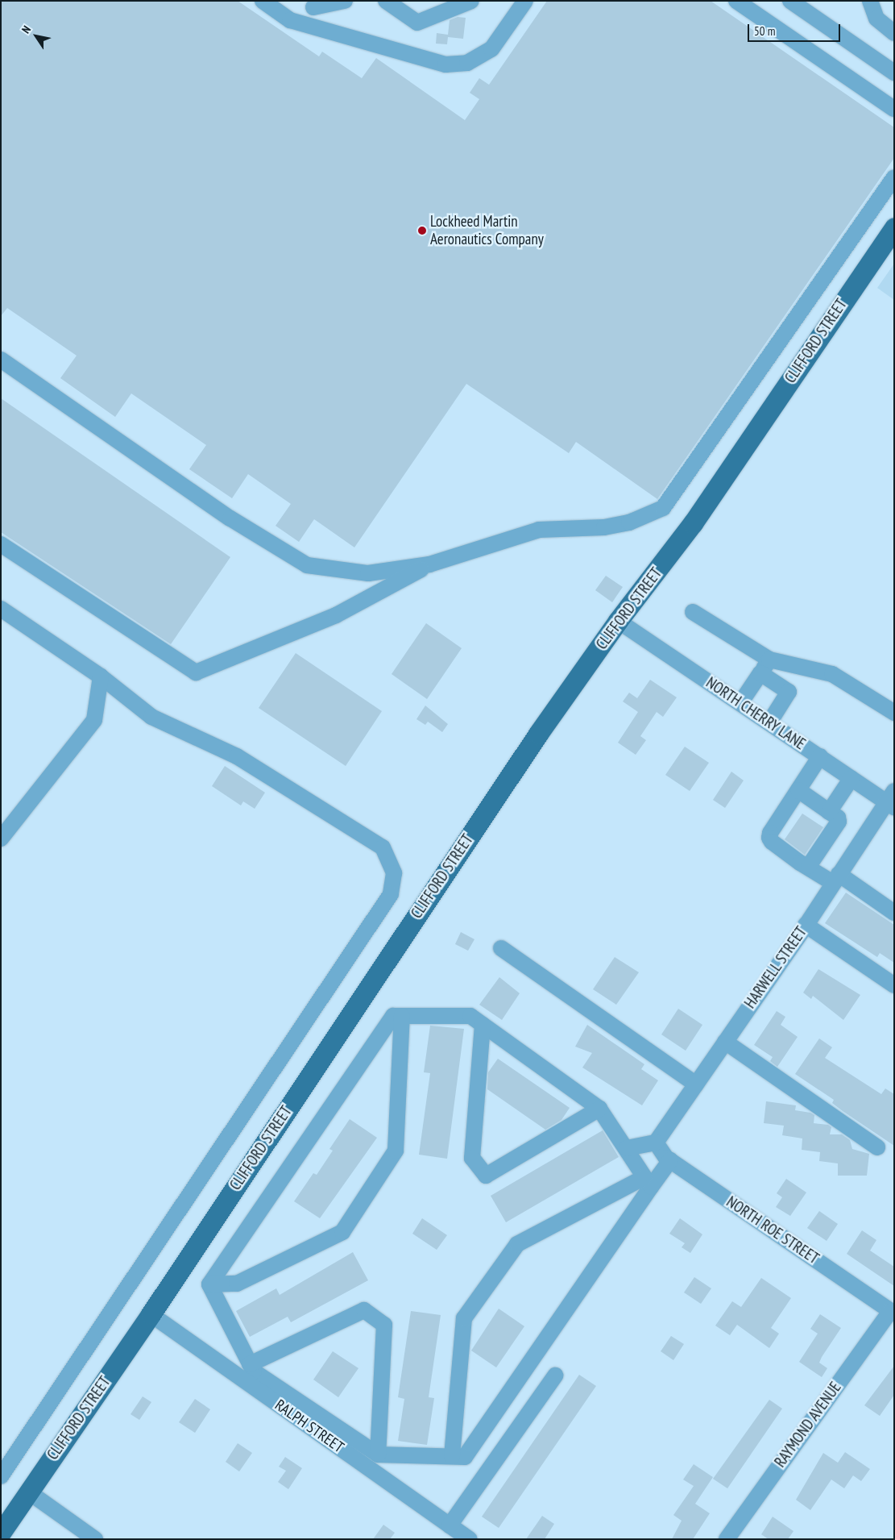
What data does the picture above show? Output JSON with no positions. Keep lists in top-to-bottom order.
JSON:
{
  "streets": {
    "main road": ["CLIFFORD STREET"],
    "street": [
      "NORTH CHERRY LANE",
      "HARWELL STREET",
      "NORTH ROE STREET",
      "RAYMOND AVENUE",
      "RALPH STREET"
    ]
  },
  "crossings": [
    ["CLIFFORD STREET", "NORTH CHERRY LANE"],
    ["CLIFFORD STREET", "RALPH STREET"],
    ["NORTH CHERRY LANE", "HARWELL STREET"],
    ["HARWELL STREET", "NORTH ROE STREET"],
    ["NORTH ROE STREET", "RAYMOND AVENUE"]
  ],
  "places": ["Lockheed Martin Aeronautics Company"],
  "scale_bar": "50 m",
  "north": "top left"
}
